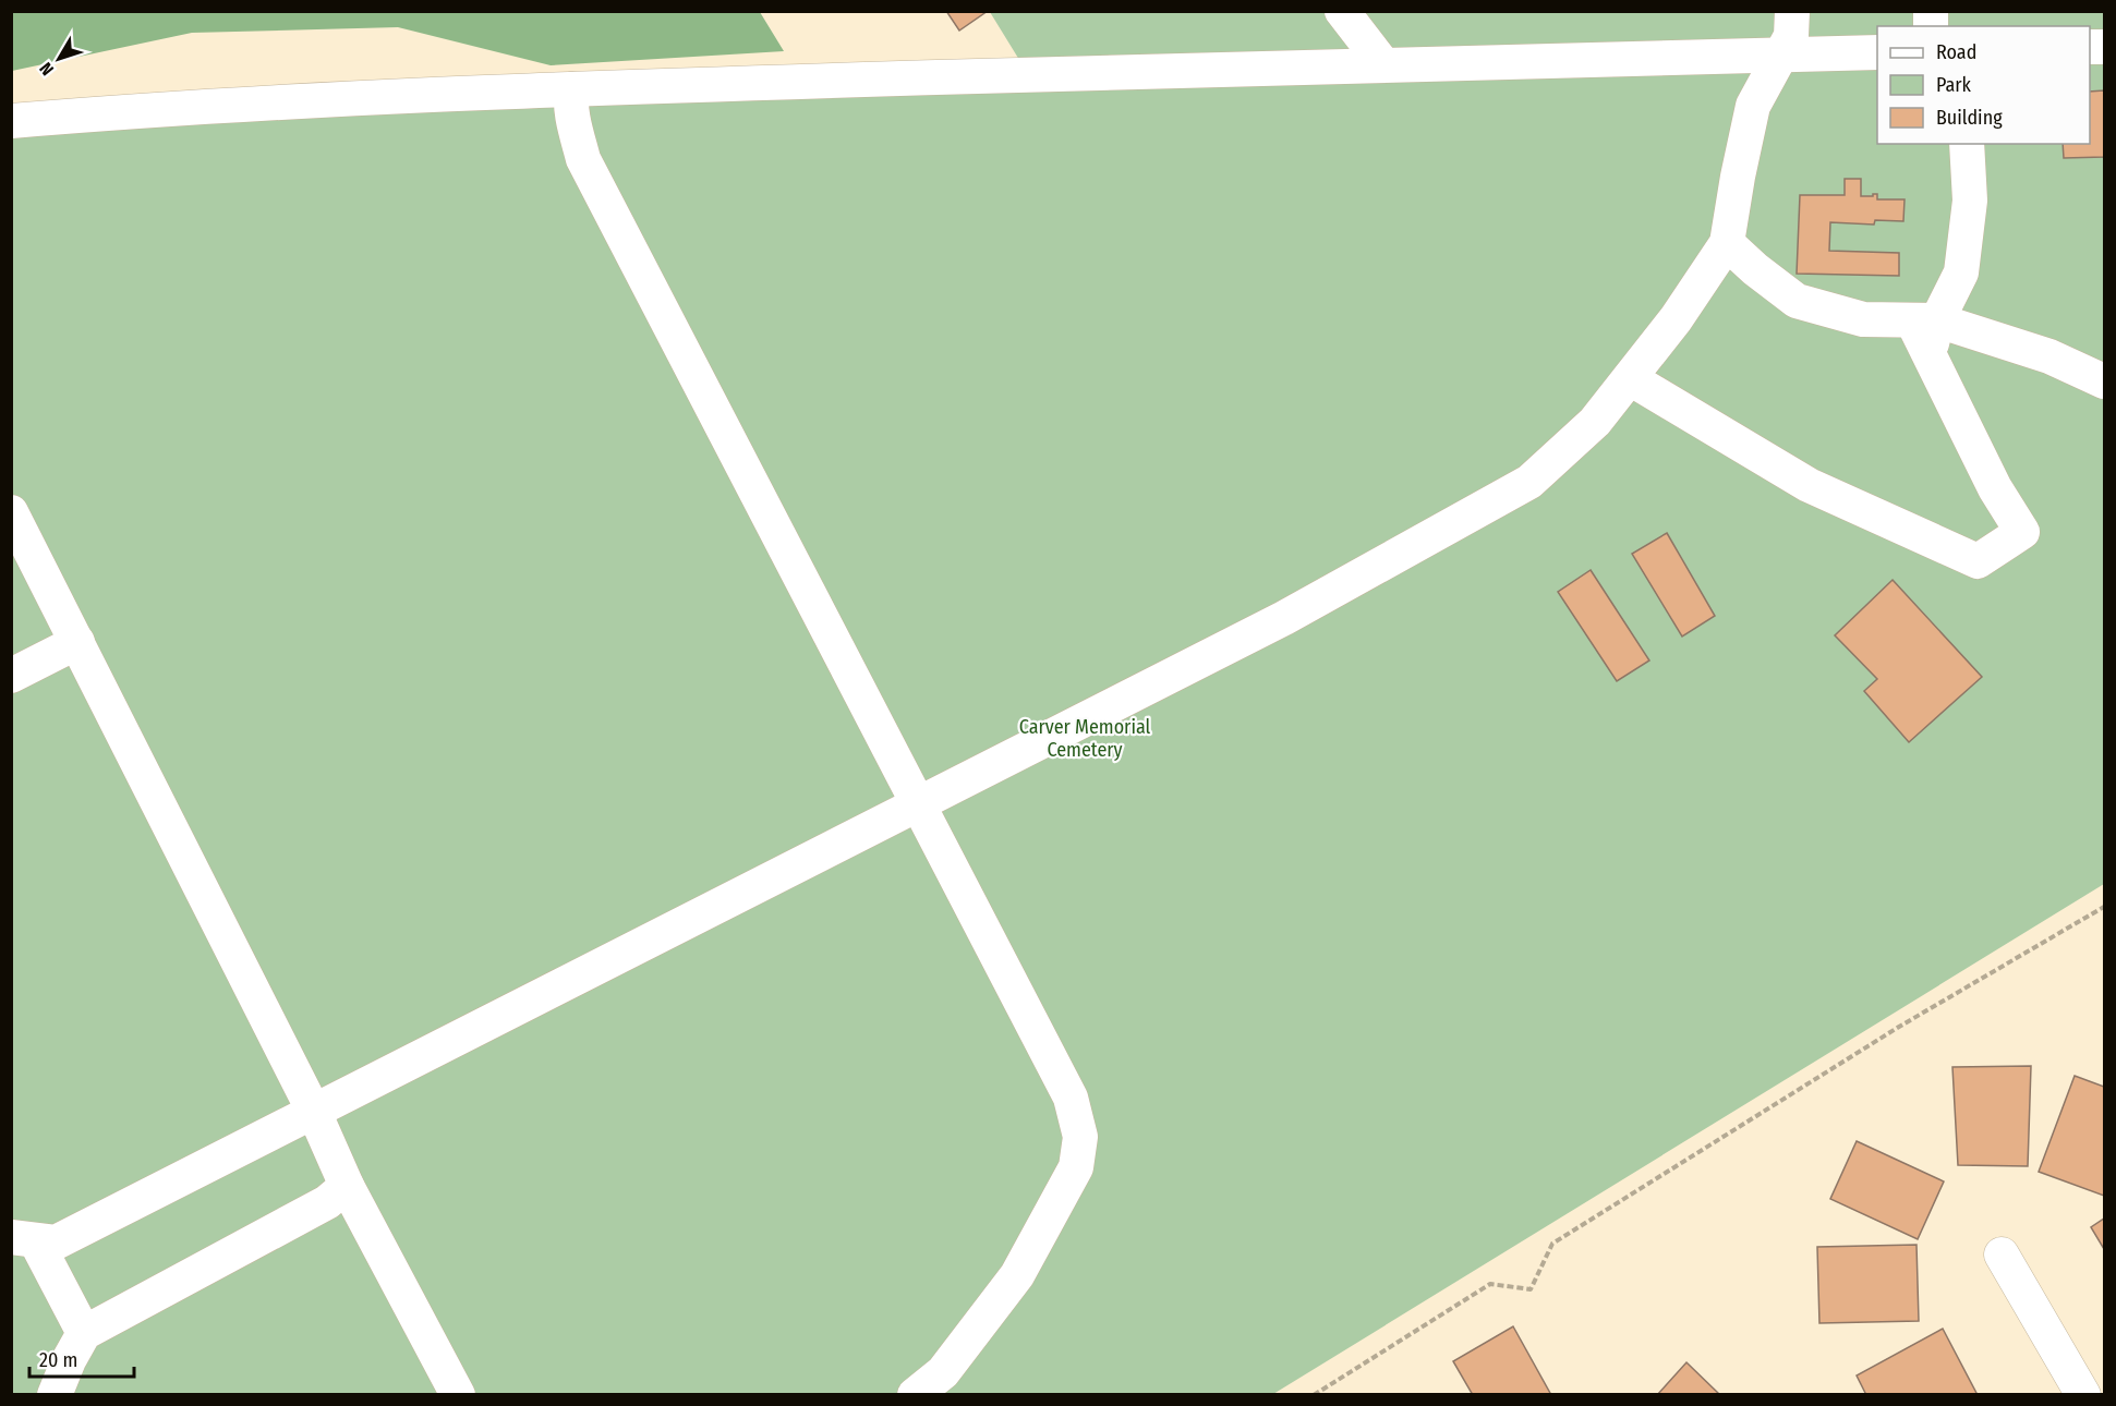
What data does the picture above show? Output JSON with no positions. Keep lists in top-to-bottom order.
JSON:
{
  "parks": ["Carver Memorial Cemetery"],
  "legend": ["Road", "Park", "Building"],
  "scale_bar": "20 m",
  "north": "bottom left"
}
